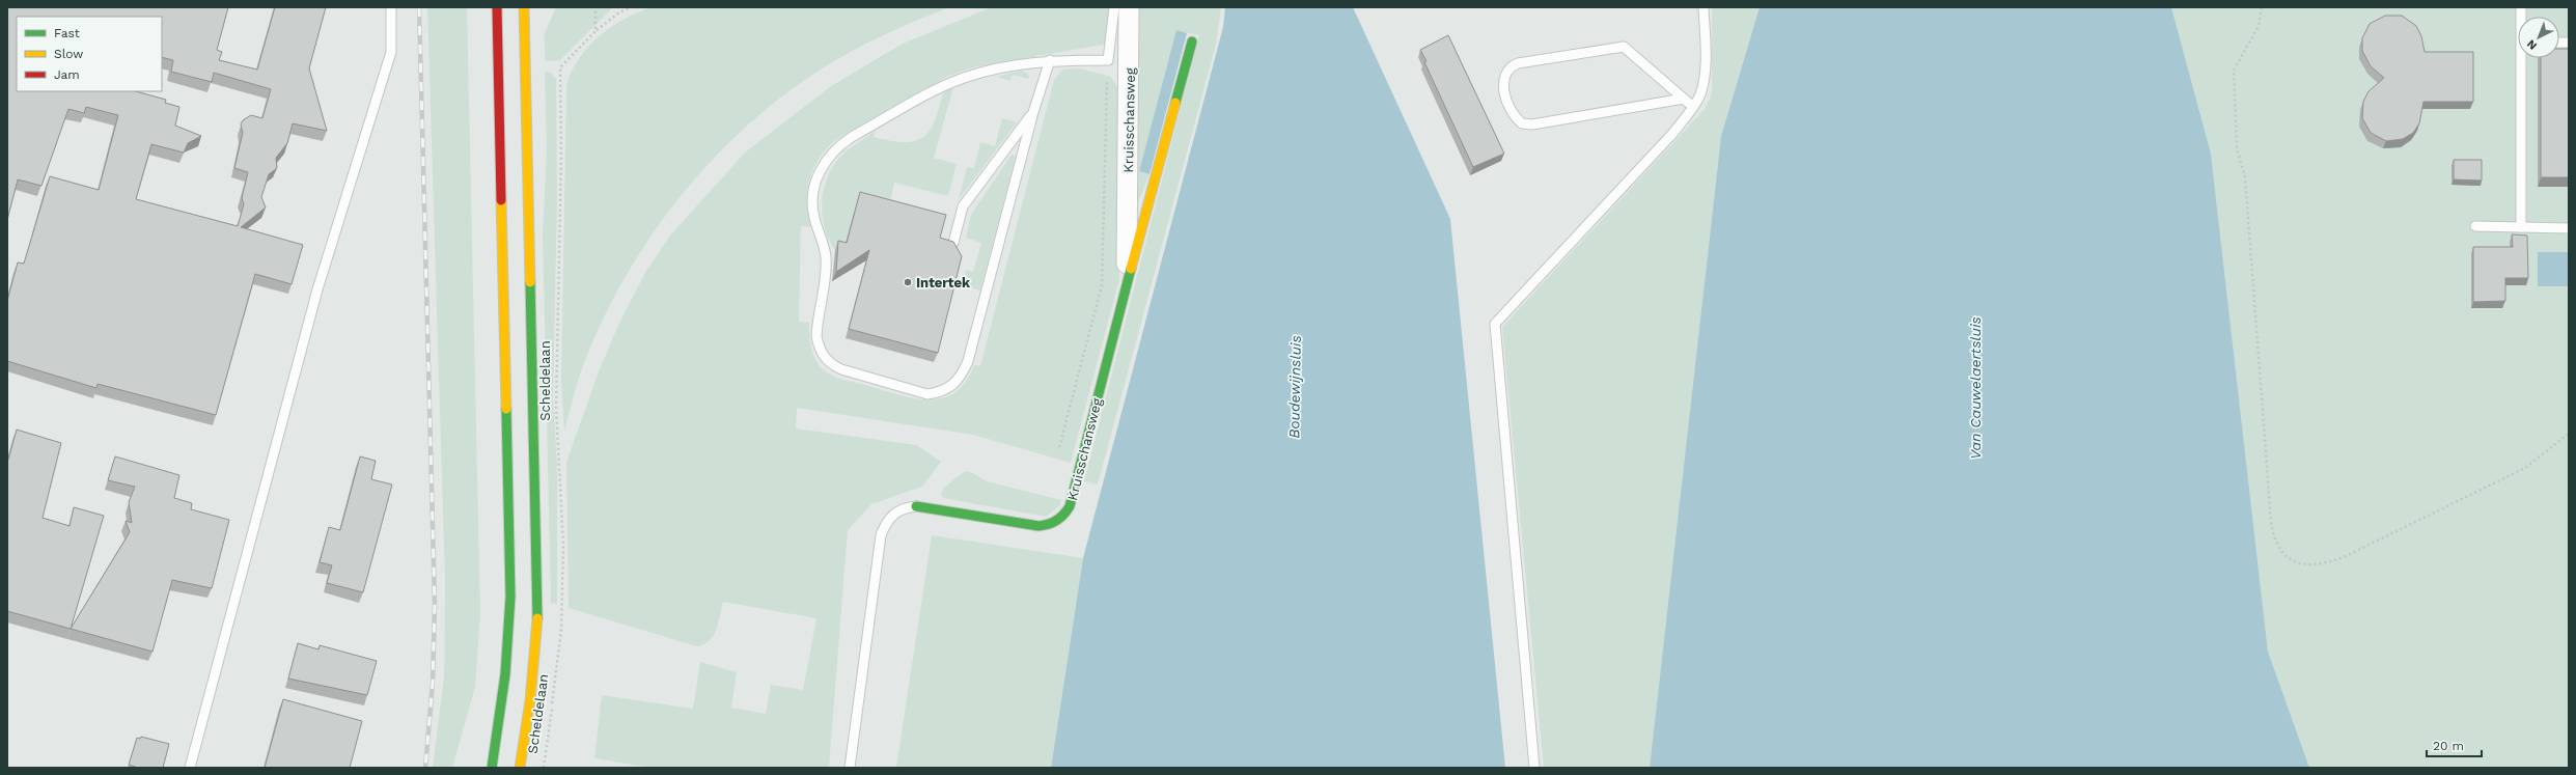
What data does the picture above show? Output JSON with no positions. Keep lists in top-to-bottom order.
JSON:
{
  "streets": {
    "main road": ["Kruisschansweg", "Scheldelaan"]
  },
  "water": ["Boudewijnsluis", "Van Cauwelaertsluis"],
  "places": ["Intertek"],
  "legend": ["Fast", "Slow", "Jam"],
  "scale_bar": "20 m",
  "north": "bottom left"
}
